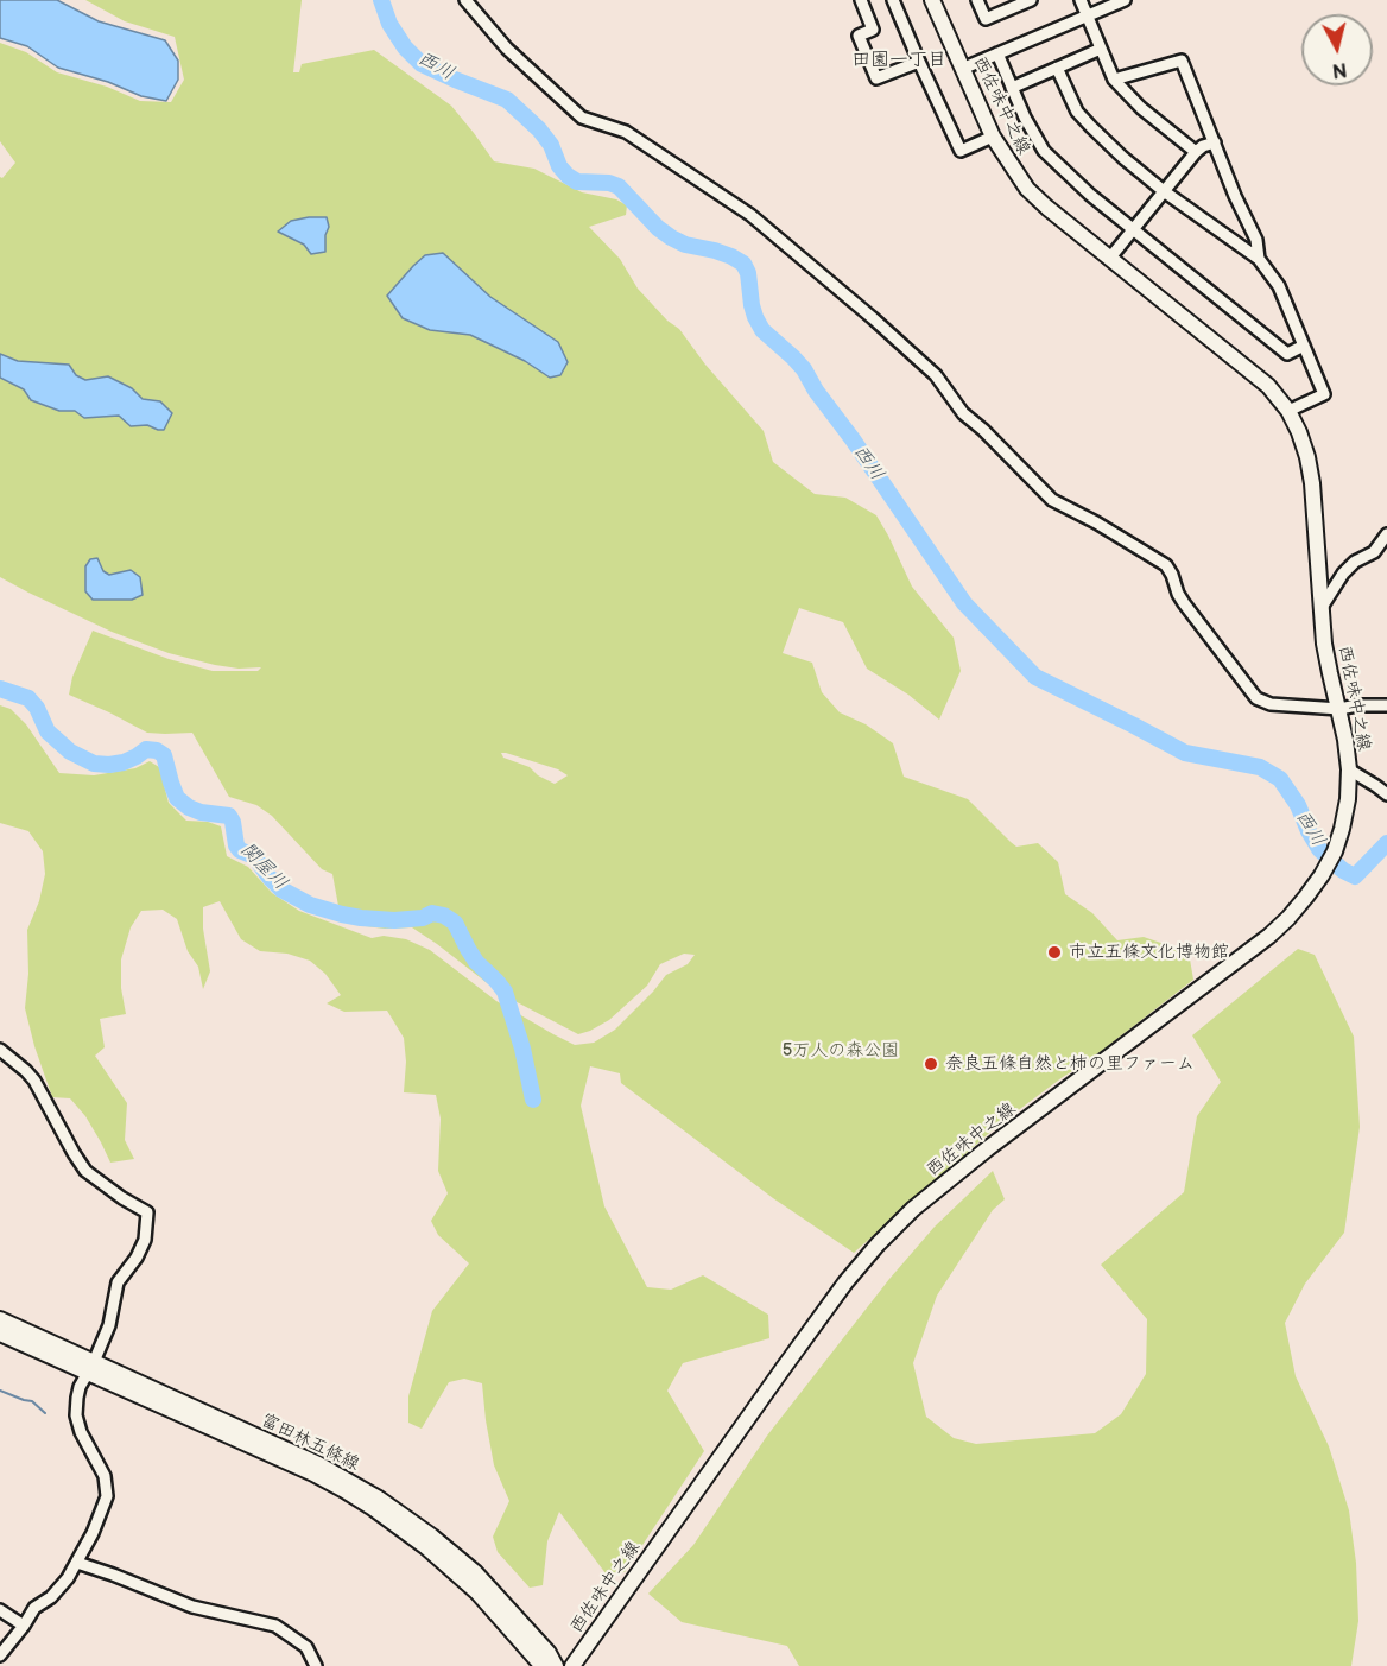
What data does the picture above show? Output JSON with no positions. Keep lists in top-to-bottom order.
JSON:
{
  "streets": {
    "main road": ["西佐味中之線", "富田林五條線"]
  },
  "districts": ["田園一丁目"],
  "water": ["西川", "関屋川"],
  "parks": ["5万人の森公園"],
  "places": ["市立五條文化博物館", "奈良五條自然と柿の里ファーム"],
  "north": "bottom"
}
